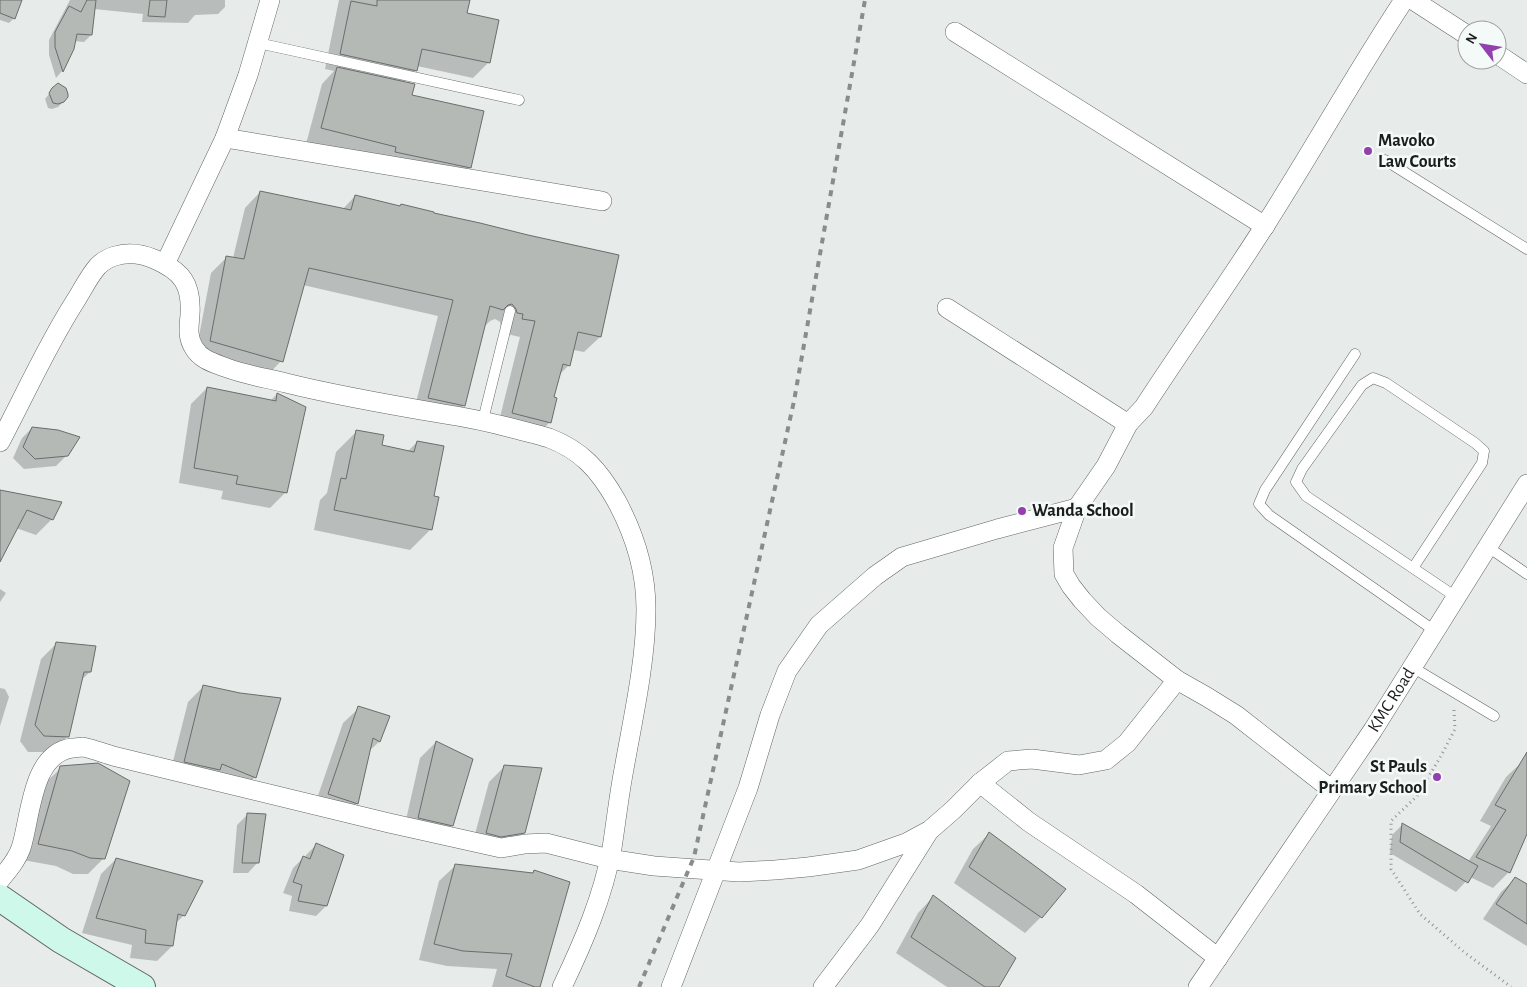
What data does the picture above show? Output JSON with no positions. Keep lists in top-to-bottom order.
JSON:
{
  "streets": {
    "street": ["KMC Road"]
  },
  "places": ["Mavoko Law Courts", "Wanda School", "St Pauls Primary School"],
  "north": "top left"
}
